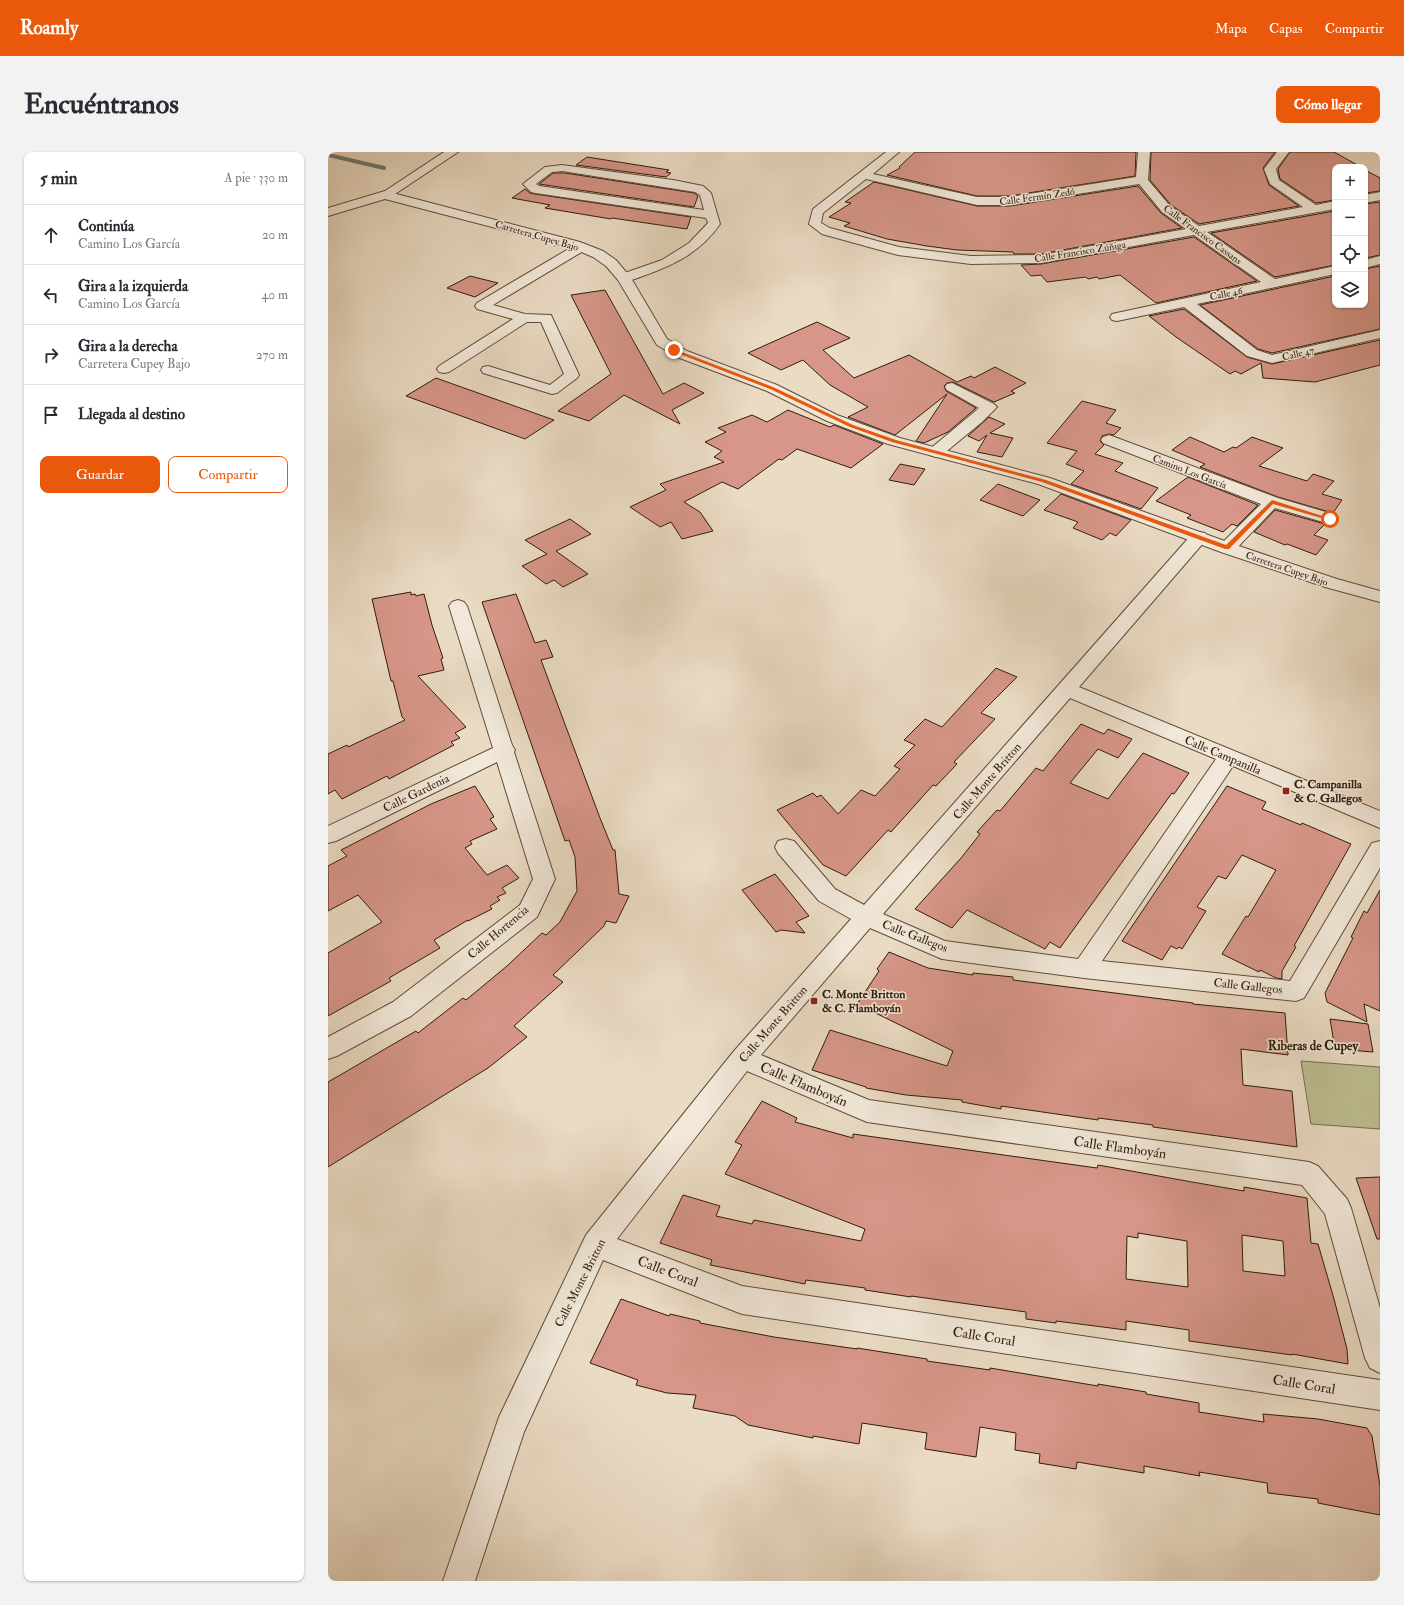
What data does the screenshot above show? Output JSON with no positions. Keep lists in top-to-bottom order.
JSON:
{
  "streets": {
    "street": [
      "Calle Fermín Zedó",
      "Calle Francisco Cassans",
      "Carretera Cupey Bajo",
      "Calle Francisco Zúñiga",
      "Calle 46",
      "Calle 47",
      "Camino Los García",
      "Calle Campanilla",
      "Calle Monte Britton",
      "Calle Gardenia",
      "Calle Hortencia",
      "Calle Gallegos",
      "Calle Flamboyán",
      "Calle Coral"
    ]
  },
  "crossings": [
    ["Calle Fermín Zedó", "Calle Francisco Cassans"],
    ["Calle Fermín Zedó", "Calle Francisco Zúñiga"],
    ["Calle Francisco Cassans", "Calle Francisco Zúñiga"],
    ["Calle Francisco Cassans", "Calle 46"],
    ["Carretera Cupey Bajo", "Calle Monte Britton"],
    ["Calle 46", "Calle 47"],
    ["Calle Campanilla", "Calle Monte Britton"],
    ["Calle Monte Britton", "Calle Gallegos"],
    ["Calle Monte Britton", "Calle Flamboyán"],
    ["Calle Monte Britton", "Calle Coral"],
    ["Calle Gardenia", "Calle Hortencia"]
  ],
  "districts": ["Riberas de Cupey"],
  "places": {
    "transit": ["C. Campanilla & C. Gallegos", "C. Monte Britton & C. Flamboyán"]
  },
  "page": {
    "header": "Roamly",
    "nav": ["Mapa", "Capas", "Compartir"],
    "buttons": [
      "Cómo llegar",
      ["Guardar", "Compartir"]
    ],
    "title": "Encuéntranos",
    "heading": ["5 min", "A pie · 330 m"],
    "map_buttons": ["+", "−"],
    "list": [
      ["Continúa", "Camino Los García", "20 m"],
      ["Gira a la izquierda", "Camino Los García", "40 m"],
      ["Gira a la derecha", "Carretera Cupey Bajo", "270 m"],
      "Llegada al destino"
    ]
  }
}
